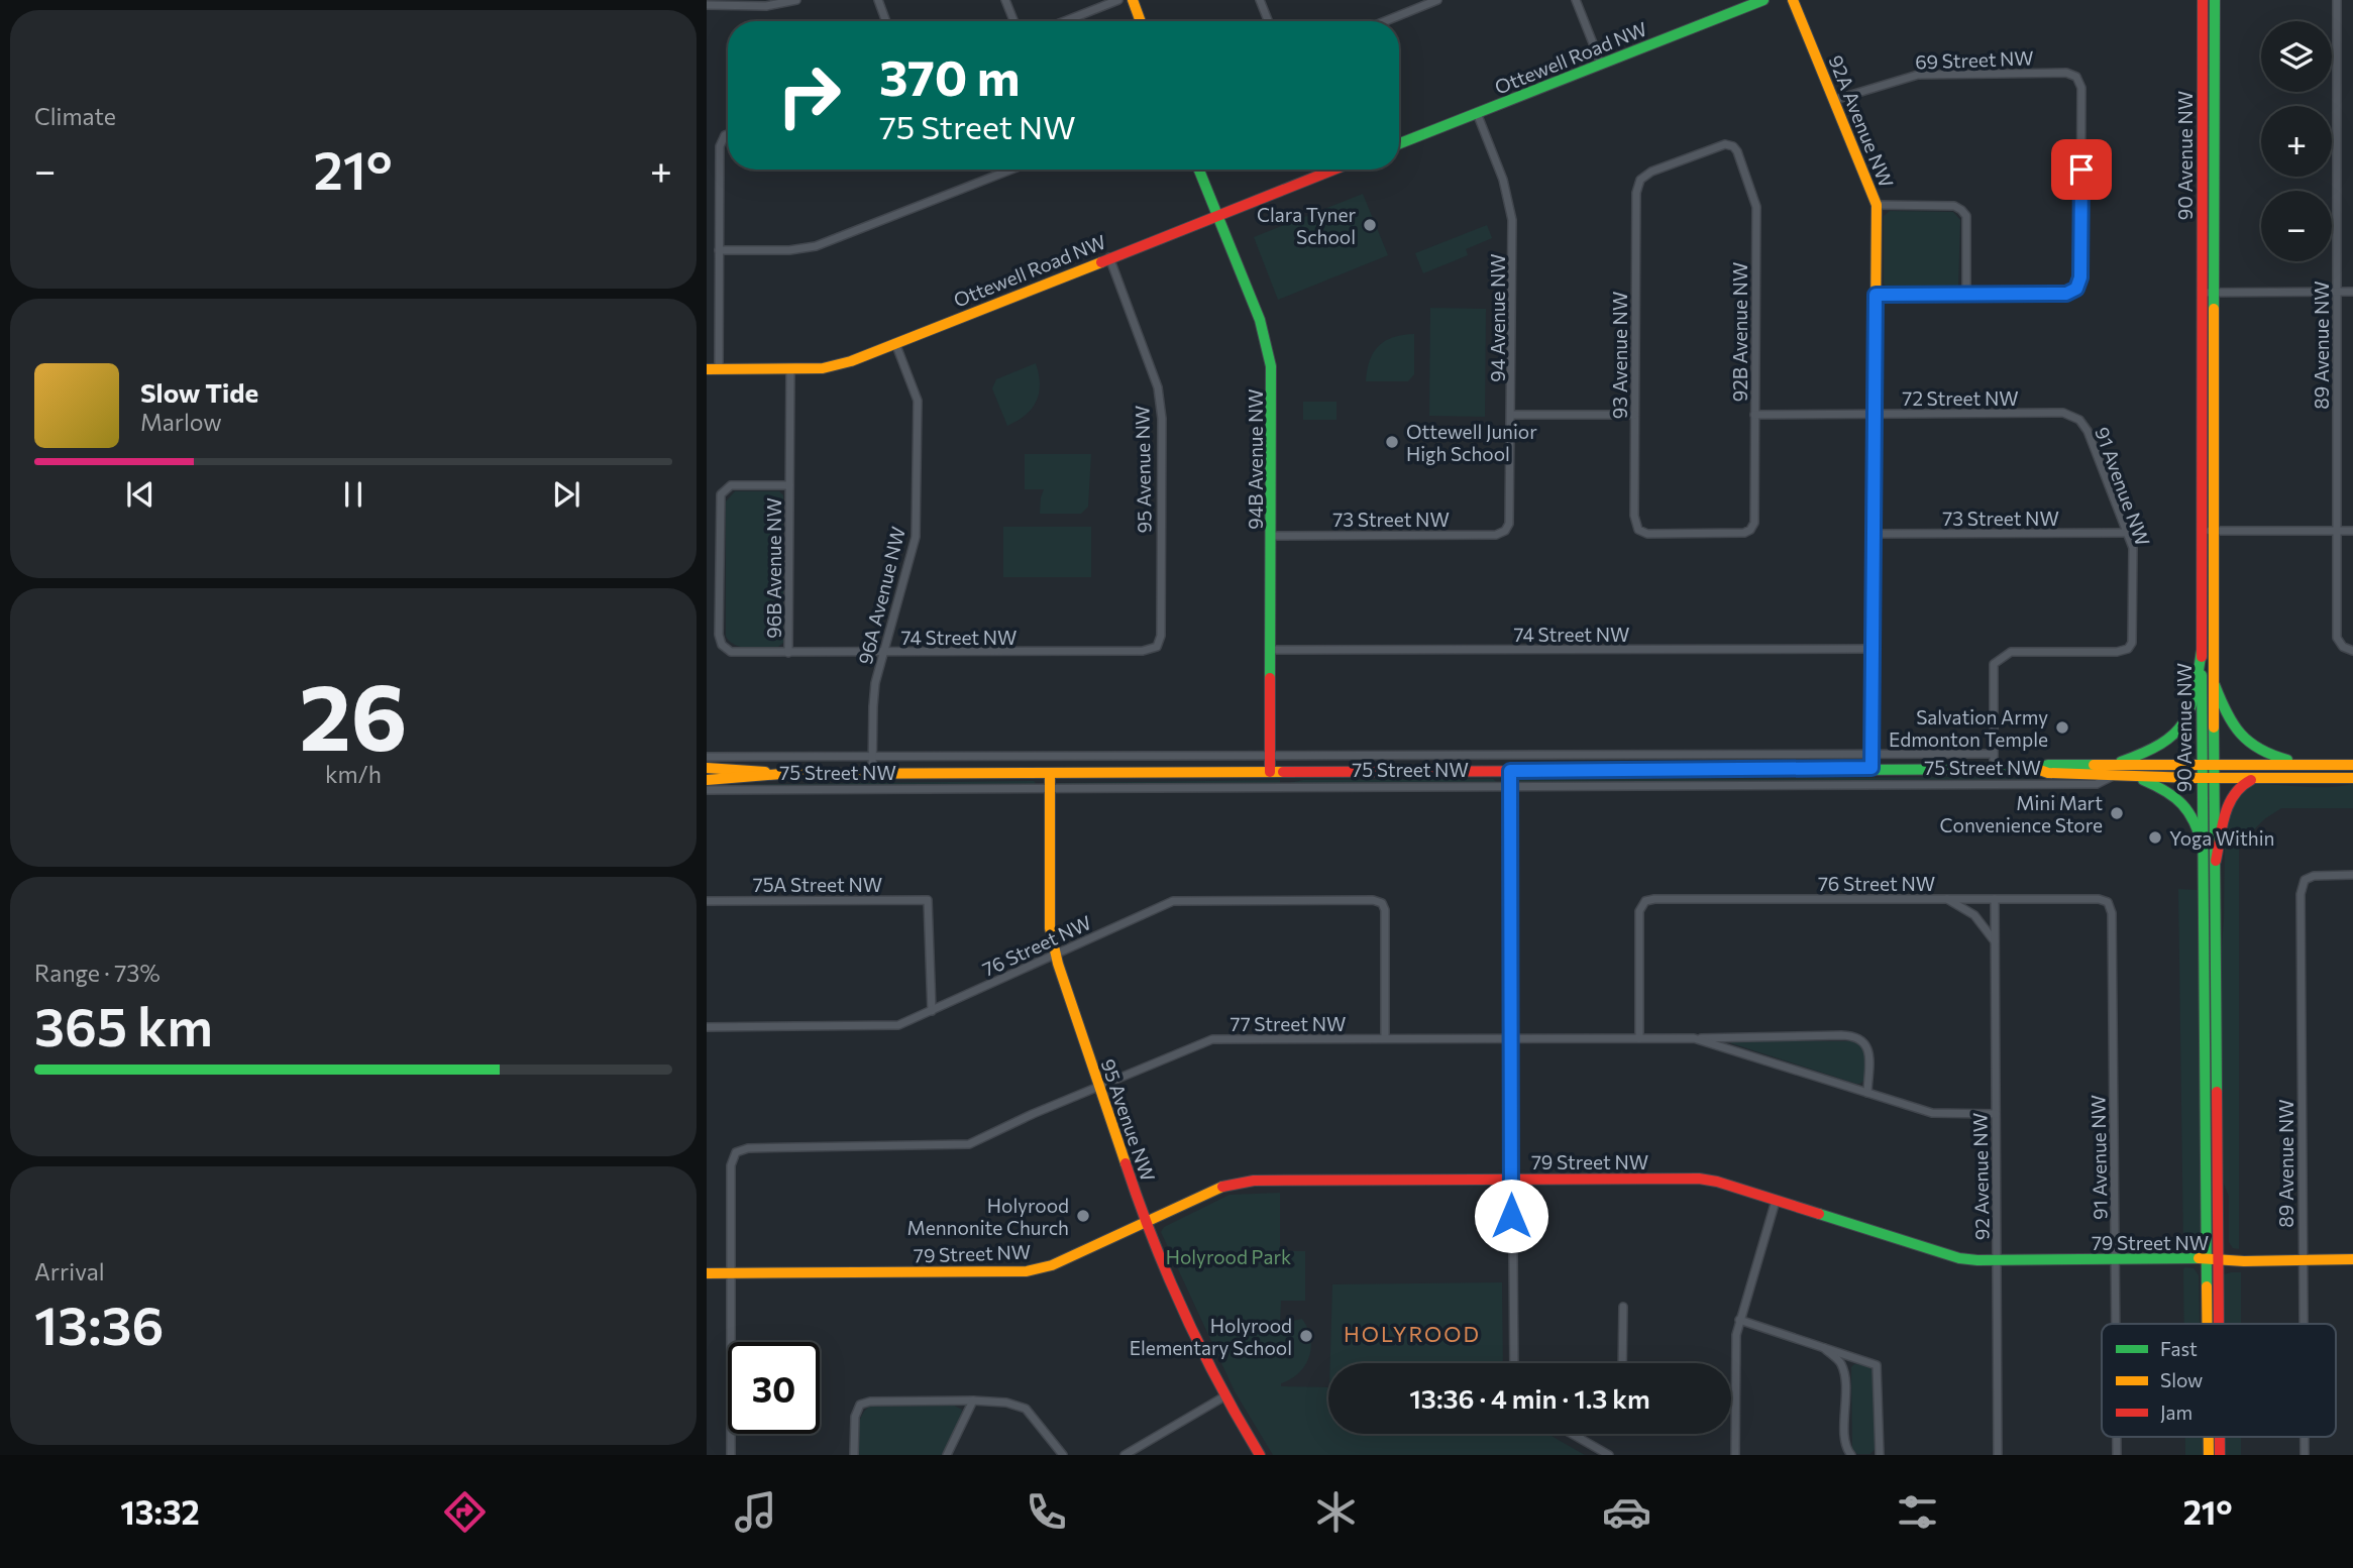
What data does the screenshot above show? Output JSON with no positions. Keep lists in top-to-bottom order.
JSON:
{
  "streets": {
    "main road": [
      "Ottewell Road NW",
      "92A Avenue NW",
      "90 Avenue NW",
      "94B Avenue NW",
      "95 Avenue NW",
      "75 Street NW",
      "79 Street NW"
    ],
    "street": [
      "69 Street NW",
      "94 Avenue NW",
      "92B Avenue NW",
      "89 Avenue NW",
      "93 Avenue NW",
      "72 Street NW",
      "91 Avenue NW",
      "73 Street NW",
      "96B Avenue NW",
      "96A Avenue NW",
      "74 Street NW",
      "76 Street NW",
      "75A Street NW",
      "77 Street NW",
      "92 Avenue NW"
    ]
  },
  "crossings": [
    ["Ottewell Road NW", "94 Avenue NW"],
    ["Ottewell Road NW", "94B Avenue NW"],
    ["Ottewell Road NW", "95 Avenue NW"],
    ["Ottewell Road NW", "96B Avenue NW"],
    ["Ottewell Road NW", "96A Avenue NW"],
    ["69 Street NW", "92A Avenue NW"],
    ["92A Avenue NW", "72 Street NW"],
    ["92A Avenue NW", "73 Street NW"],
    ["92A Avenue NW", "74 Street NW"],
    ["92A Avenue NW", "75 Street NW"],
    ["90 Avenue NW", "75 Street NW"],
    ["90 Avenue NW", "79 Street NW"],
    ["94 Avenue NW", "73 Street NW"],
    ["92B Avenue NW", "93 Avenue NW"],
    ["92B Avenue NW", "72 Street NW"],
    ["89 Avenue NW", "79 Street NW"],
    ["72 Street NW", "91 Avenue NW"],
    ["94B Avenue NW", "73 Street NW"],
    ["94B Avenue NW", "74 Street NW"],
    ["94B Avenue NW", "75 Street NW"],
    ["95 Avenue NW", "74 Street NW"],
    ["95 Avenue NW", "75 Street NW"],
    ["95 Avenue NW", "76 Street NW"],
    ["95 Avenue NW", "77 Street NW"],
    ["95 Avenue NW", "79 Street NW"],
    ["91 Avenue NW", "73 Street NW"],
    ["91 Avenue NW", "75 Street NW"],
    ["91 Avenue NW", "76 Street NW"],
    ["91 Avenue NW", "79 Street NW"],
    ["96B Avenue NW", "74 Street NW"],
    ["96A Avenue NW", "74 Street NW"],
    ["96A Avenue NW", "75 Street NW"],
    ["76 Street NW", "75A Street NW"],
    ["76 Street NW", "77 Street NW"],
    ["76 Street NW", "92 Avenue NW"],
    ["77 Street NW", "79 Street NW"],
    ["77 Street NW", "92 Avenue NW"],
    ["79 Street NW", "92 Avenue NW"]
  ],
  "districts": ["HOLYROOD"],
  "parks": ["Holyrood Park"],
  "places": [
    "Clara Tyner School",
    "Ottewell Junior High School",
    "Salvation Army Edmonton Temple",
    "Mini Mart Convenience Store",
    "Yoga Within",
    "Holyrood Mennonite Church",
    "Holyrood Elementary School"
  ],
  "legend": ["Fast", "Slow", "Jam"],
  "page": {
    "tile": [
      "Climate",
      ["26", "km/h"],
      ["Range · 73%", "365 km"],
      ["Arrival", "13:36"]
    ],
    "map_buttons": ["+", "−"],
    "turn": ["370 m", "75 Street NW"],
    "heat": ["−", "21°", "+"],
    "song": ["Slow Tide", "Marlow"],
    "limit": "30",
    "trip": "13:36 · 4 min · 1.3 km",
    "tabs": ["13:32", "21°"]
  }
}
